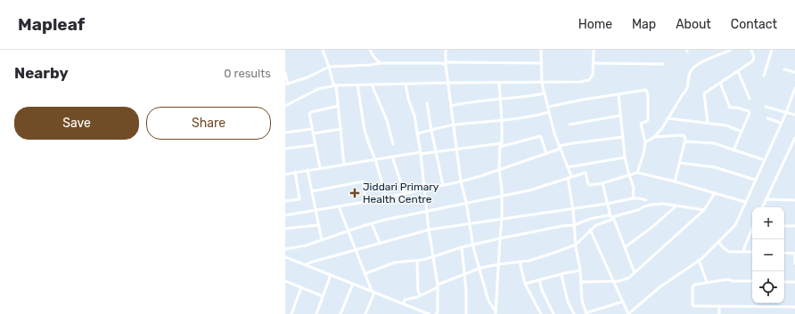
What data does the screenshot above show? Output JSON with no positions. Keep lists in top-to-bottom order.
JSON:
{
  "places": {
    "health": ["Jiddari Primary Health Centre"]
  },
  "page": {
    "header": "Mapleaf",
    "nav": [
      "Home",
      "Map",
      "About",
      "Contact"
    ],
    "heading": ["Nearby", "0 results"],
    "buttons": ["Save", "Share"],
    "map_buttons": ["+", "−"]
  }
}
